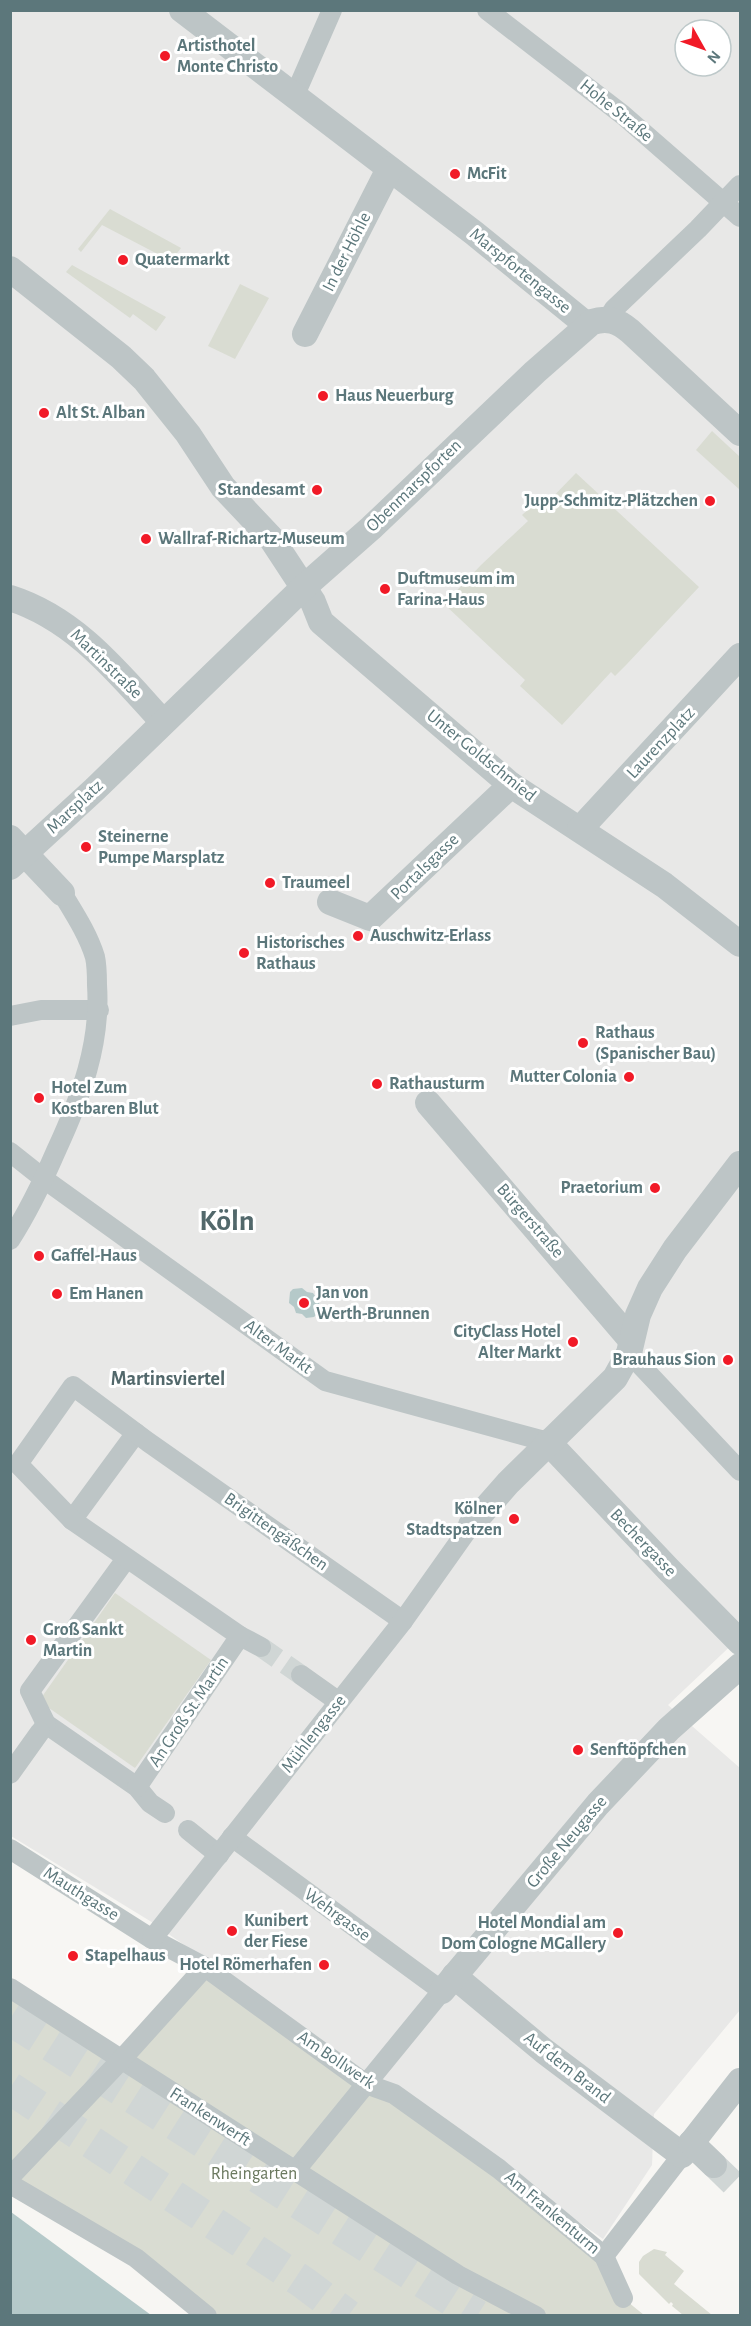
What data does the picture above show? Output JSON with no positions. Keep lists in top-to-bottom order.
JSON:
{
  "streets": {
    "street": [
      "Hohe Straße",
      "In der Höhle",
      "Marspfortengasse",
      "Obenmarspforten",
      "Martinstraße",
      "Laurenzplatz",
      "Unter Goldschmied",
      "Marsplatz",
      "Portalsgasse",
      "Bürgerstraße",
      "Alter Markt",
      "Brigittengäßchen",
      "Bechergasse",
      "An Groß St. Martin",
      "Mühlengasse",
      "Große Neugasse",
      "Mauthgasse",
      "Wehrgasse",
      "Am Bollwerk",
      "Auf dem Brand",
      "Frankenwerft",
      "Am Frankenturm"
    ]
  },
  "crossings": [
    ["Hohe Straße", "Obenmarspforten"],
    ["In der Höhle", "Marspfortengasse"],
    ["Marspfortengasse", "Obenmarspforten"],
    ["Obenmarspforten", "Martinstraße"],
    ["Obenmarspforten", "Unter Goldschmied"],
    ["Obenmarspforten", "Marsplatz"],
    ["Martinstraße", "Marsplatz"],
    ["Laurenzplatz", "Unter Goldschmied"],
    ["Unter Goldschmied", "Portalsgasse"],
    ["Alter Markt", "Bechergasse"],
    ["Brigittengäßchen", "Mühlengasse"],
    ["Mühlengasse", "Mauthgasse"],
    ["Mühlengasse", "Wehrgasse"],
    ["Mühlengasse", "Am Bollwerk"],
    ["Große Neugasse", "Wehrgasse"],
    ["Große Neugasse", "Am Bollwerk"],
    ["Große Neugasse", "Auf dem Brand"],
    ["Große Neugasse", "Frankenwerft"],
    ["Mauthgasse", "Am Bollwerk"],
    ["Wehrgasse", "Auf dem Brand"],
    ["Am Bollwerk", "Am Frankenturm"]
  ],
  "districts": ["Köln", "Martinsviertel"],
  "parks": ["Rheingarten"],
  "places": [
    "Artisthotel Monte Christo",
    "McFit",
    "Quatermarkt",
    "Haus Neuerburg",
    "Alt St. Alban",
    "Standesamt",
    "Jupp-Schmitz-Plätzchen",
    "Wallraf-Richartz-Museum",
    "Duftmuseum im Farina-Haus",
    "Steinerne Pumpe Marsplatz",
    "Traumeel",
    "Auschwitz-Erlass",
    "Historisches Rathaus",
    "Rathaus (Spanischer Bau)",
    "Mutter Colonia",
    "Rathausturm",
    "Hotel Zum Kostbaren Blut",
    "Praetorium",
    "Gaffel-Haus",
    "Em Hanen",
    "Jan von Werth-Brunnen",
    "CityClass Hotel Alter Markt",
    "Brauhaus Sion",
    "Kölner Stadtspatzen",
    "Groß Sankt Martin",
    "Senftöpfchen",
    "Kunibert der Fiese",
    "Hotel Mondial am Dom Cologne MGallery",
    "Stapelhaus",
    "Hotel Römerhafen"
  ],
  "north": "bottom right"
}
